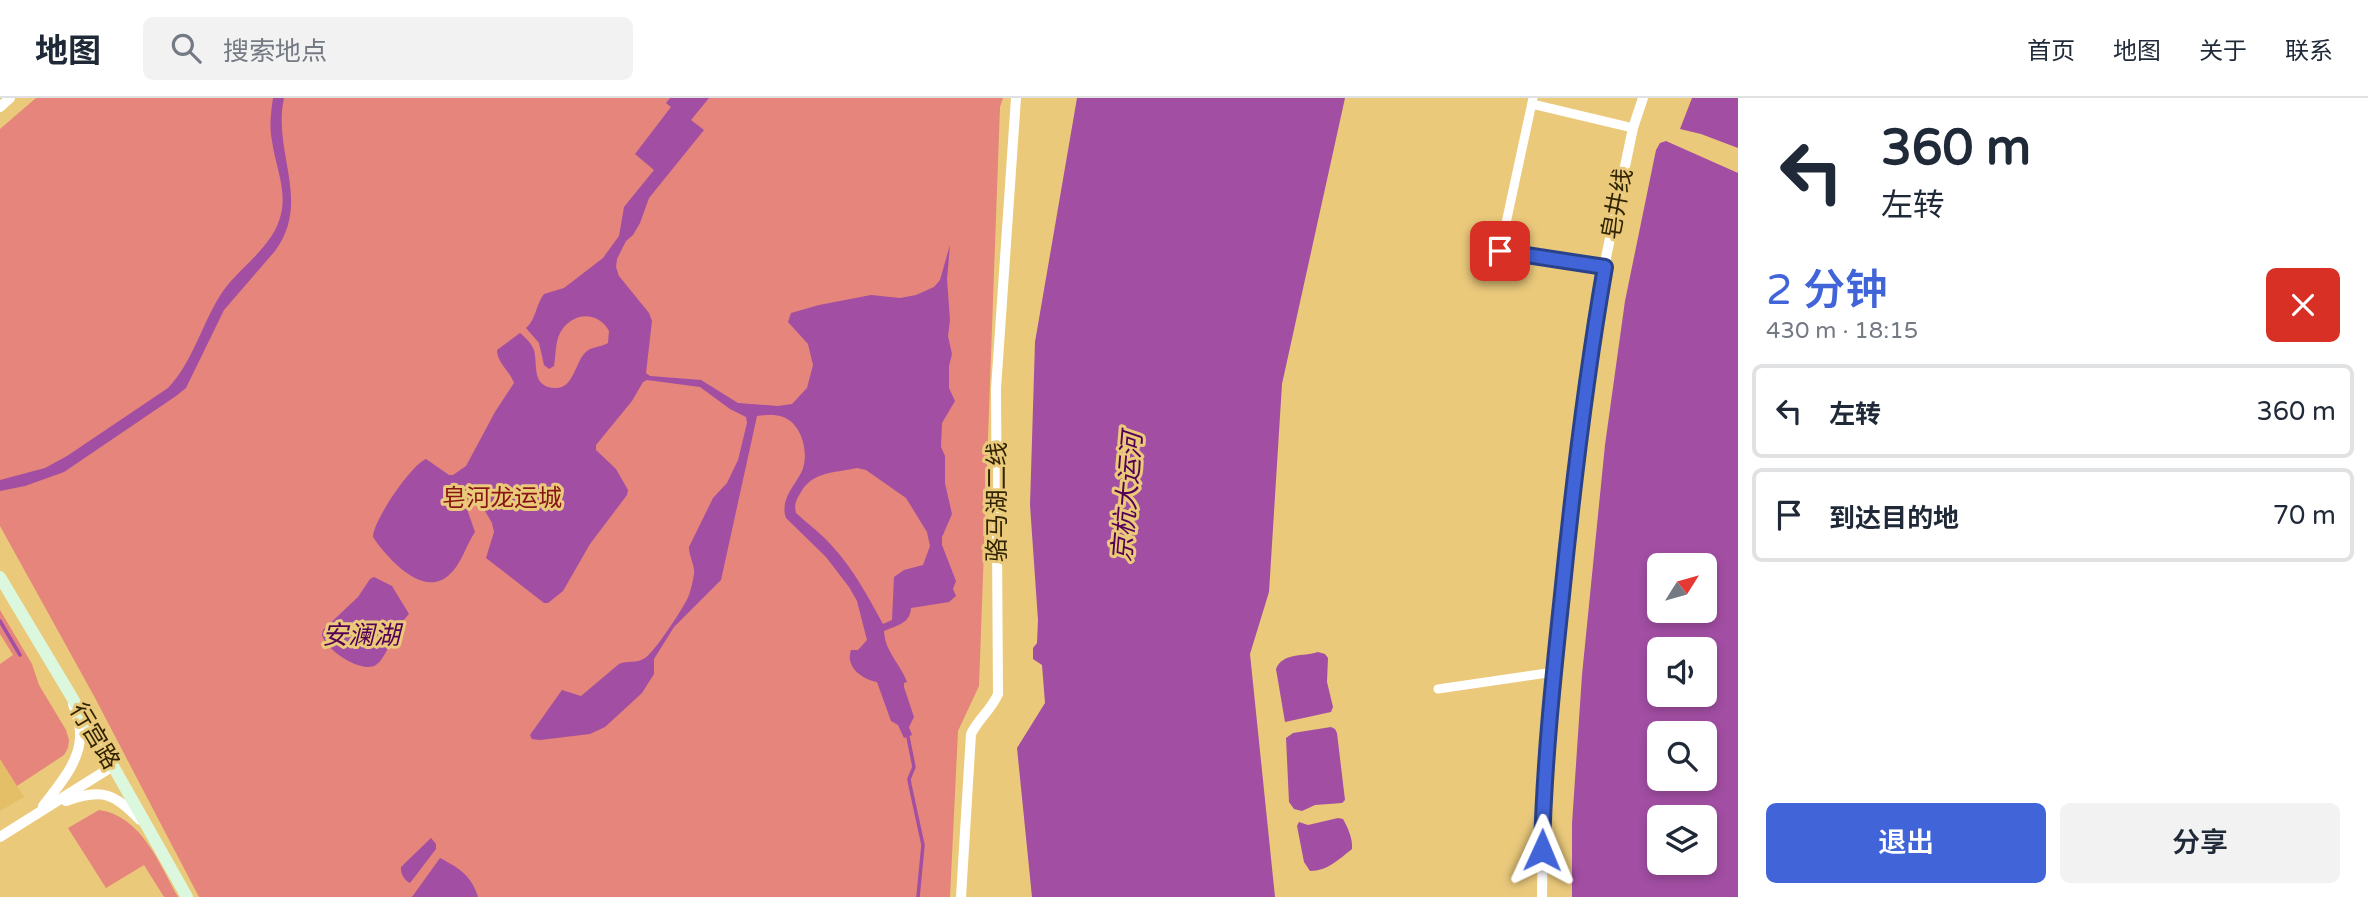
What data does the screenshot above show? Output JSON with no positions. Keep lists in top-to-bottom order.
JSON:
{
  "streets": {
    "main road": ["行宫路"],
    "street": ["皂井线", "骆马湖二线"]
  },
  "water": ["京杭大运河", "安澜湖"],
  "parks": ["皂河龙运城"],
  "north": "top right",
  "page": {
    "header": "地图",
    "search": "搜索地点",
    "nav": [
      "首页",
      "地图",
      "关于",
      "联系"
    ],
    "turn": ["360 m", "左转"],
    "heading": ["2 分钟", "430 m · 18:15"],
    "list": [
      {
        "name": "左转",
        "value": "360 m"
      },
      {
        "name": "到达目的地",
        "value": "70 m"
      }
    ],
    "buttons": ["退出", "分享"]
  }
}
